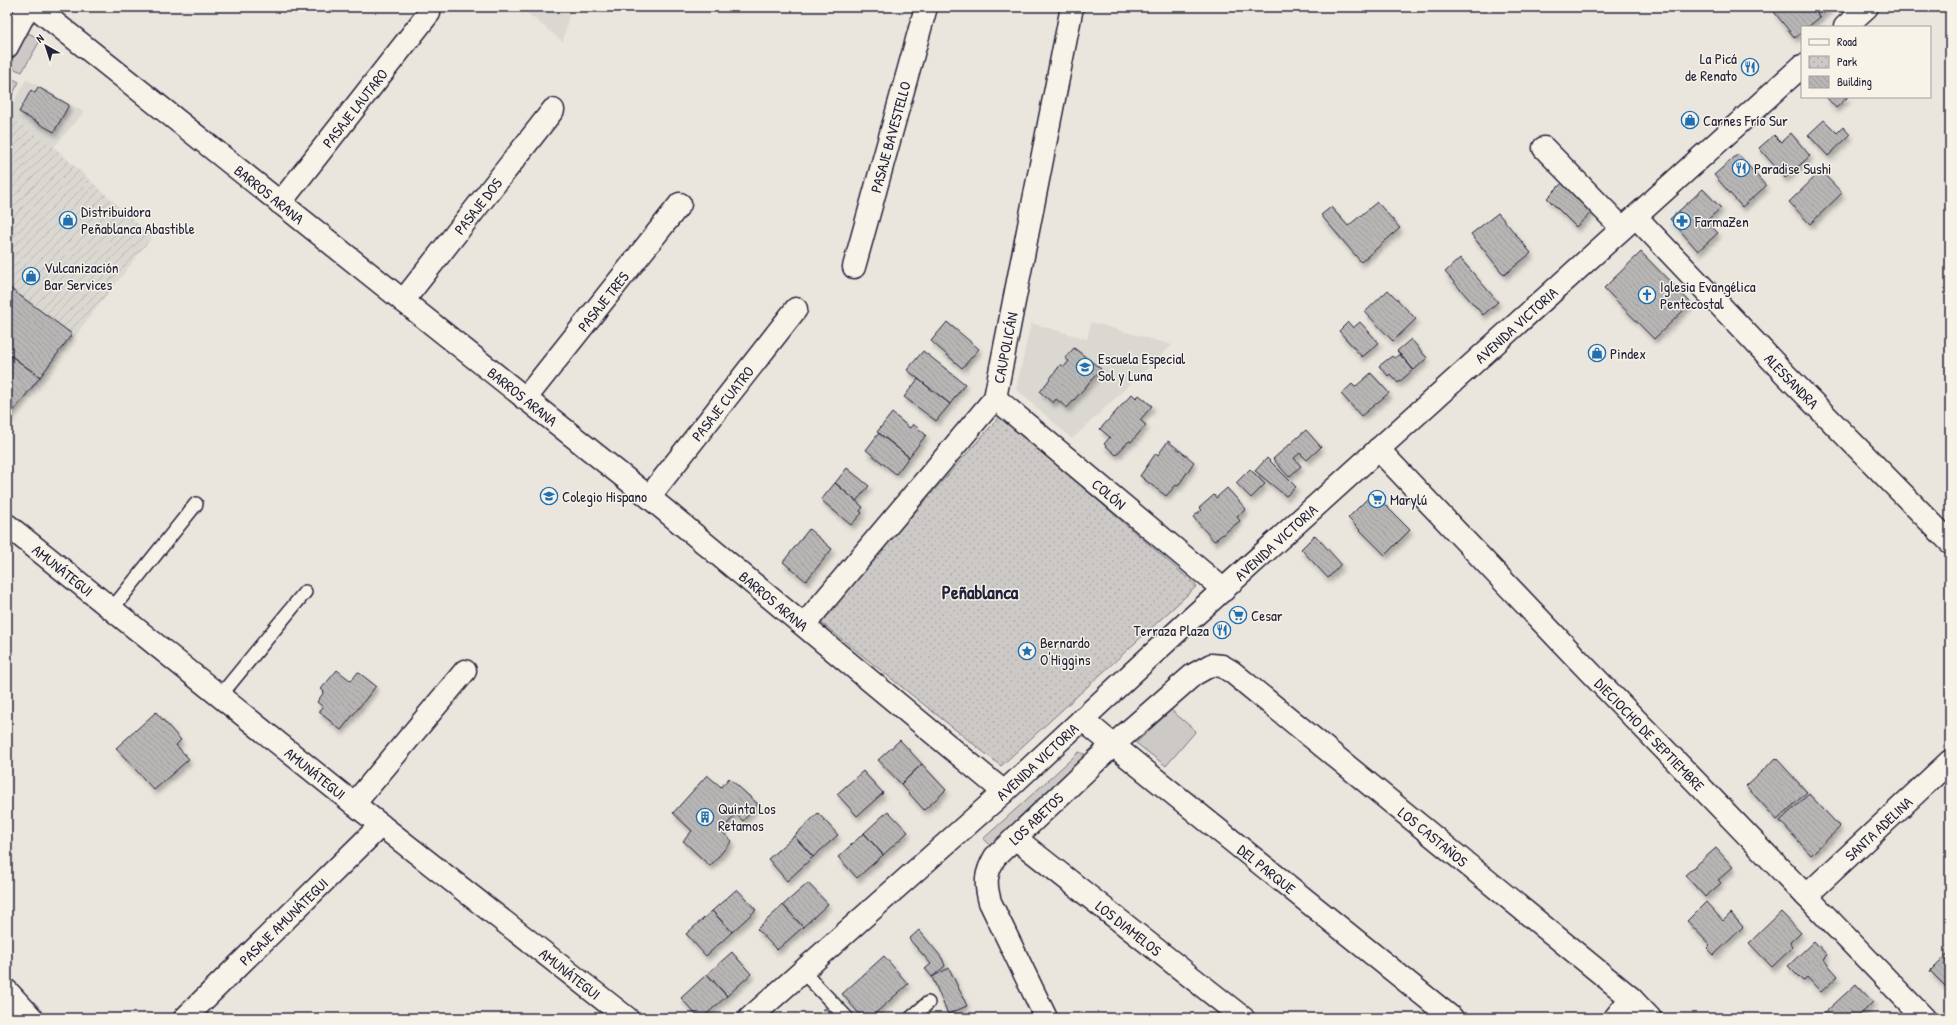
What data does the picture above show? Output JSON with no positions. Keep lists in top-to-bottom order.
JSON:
{
  "streets": {
    "street": [
      "PASAJE LAUTARO",
      "PASAJE BAVESTELLO",
      "BARROS ARANA",
      "PASAJE DOS",
      "PASAJE TRES",
      "AVENIDA VICTORIA",
      "CAUPOLICÁN",
      "ALESSANDRA",
      "PASAJE CUATRO",
      "COLÓN",
      "AMUNÁTEGUI",
      "DIECIOCHO DE SEPTIEMBRE",
      "LOS ABETOS",
      "SANTA ADELINA",
      "LOS CASTAÑOS",
      "DEL PARQUE",
      "PASAJE AMUNÁTEGUI",
      "LOS DIAMELOS"
    ]
  },
  "crossings": [
    ["PASAJE LAUTARO", "BARROS ARANA"],
    ["BARROS ARANA", "PASAJE DOS"],
    ["BARROS ARANA", "PASAJE TRES"],
    ["BARROS ARANA", "AVENIDA VICTORIA"],
    ["BARROS ARANA", "CAUPOLICÁN"],
    ["BARROS ARANA", "PASAJE CUATRO"],
    ["AVENIDA VICTORIA", "ALESSANDRA"],
    ["AVENIDA VICTORIA", "COLÓN"],
    ["AVENIDA VICTORIA", "DIECIOCHO DE SEPTIEMBRE"],
    ["AVENIDA VICTORIA", "DEL PARQUE"],
    ["CAUPOLICÁN", "COLÓN"],
    ["AMUNÁTEGUI", "PASAJE AMUNÁTEGUI"],
    ["DIECIOCHO DE SEPTIEMBRE", "SANTA ADELINA"],
    ["LOS ABETOS", "LOS CASTAÑOS"],
    ["LOS ABETOS", "DEL PARQUE"],
    ["LOS ABETOS", "LOS DIAMELOS"]
  ],
  "districts": ["Peñablanca"],
  "places": {
    "restaurant": ["La Picá de Renato", "Paradise Sushi", "Terraza Plaza"],
    "shop": [
      "Carnes Frío Sur",
      "Distribuidora Peñablanca Abastible",
      "Vulcanización Bar Services",
      "Pindex"
    ],
    "pharmacy": ["FarmaZen"],
    "church": ["Iglesia Evangélica Pentecostal"],
    "school or university": ["Escuela Especial Sol y Luna", "Colegio Hispano"],
    "supermarket": ["Marylú", "Cesar"],
    "place": ["Bernardo O'Higgins"],
    "building": ["Quinta Los Retamos"]
  },
  "legend": ["Road", "Park", "Building"],
  "north": "top left"
}
